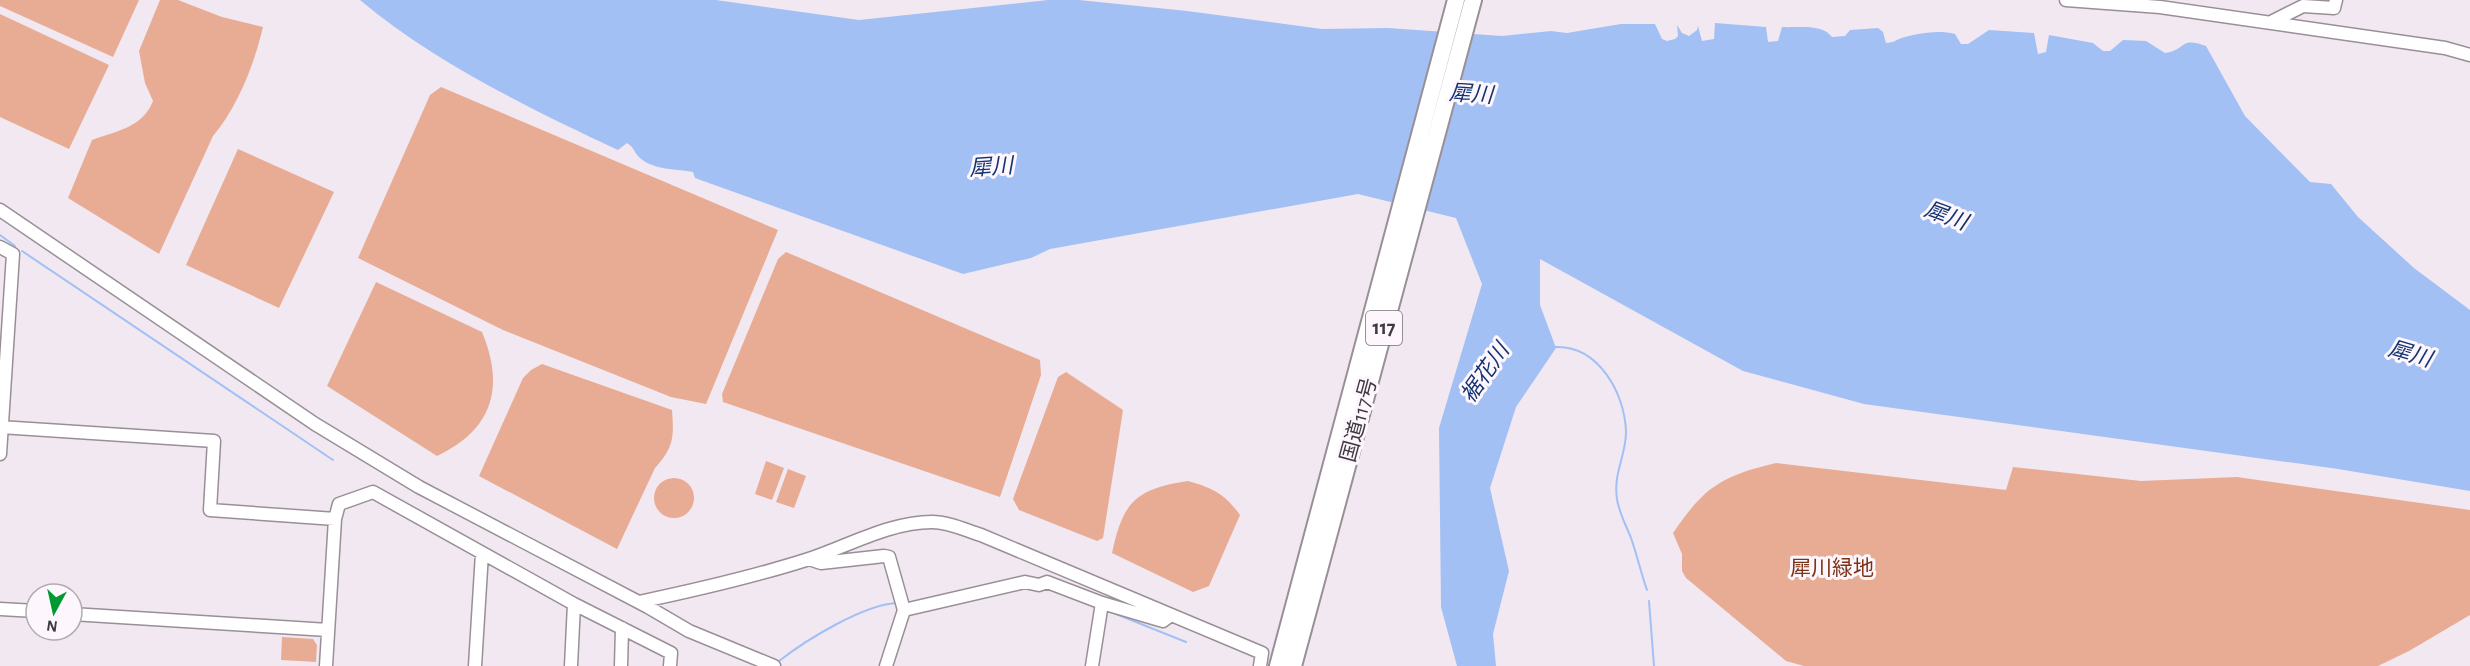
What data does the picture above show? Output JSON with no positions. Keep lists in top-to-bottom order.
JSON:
{
  "streets": {
    "highway": ["117", "国道117号"]
  },
  "water": ["犀川", "裾花川"],
  "parks": ["犀川緑地"],
  "north": "bottom"
}
